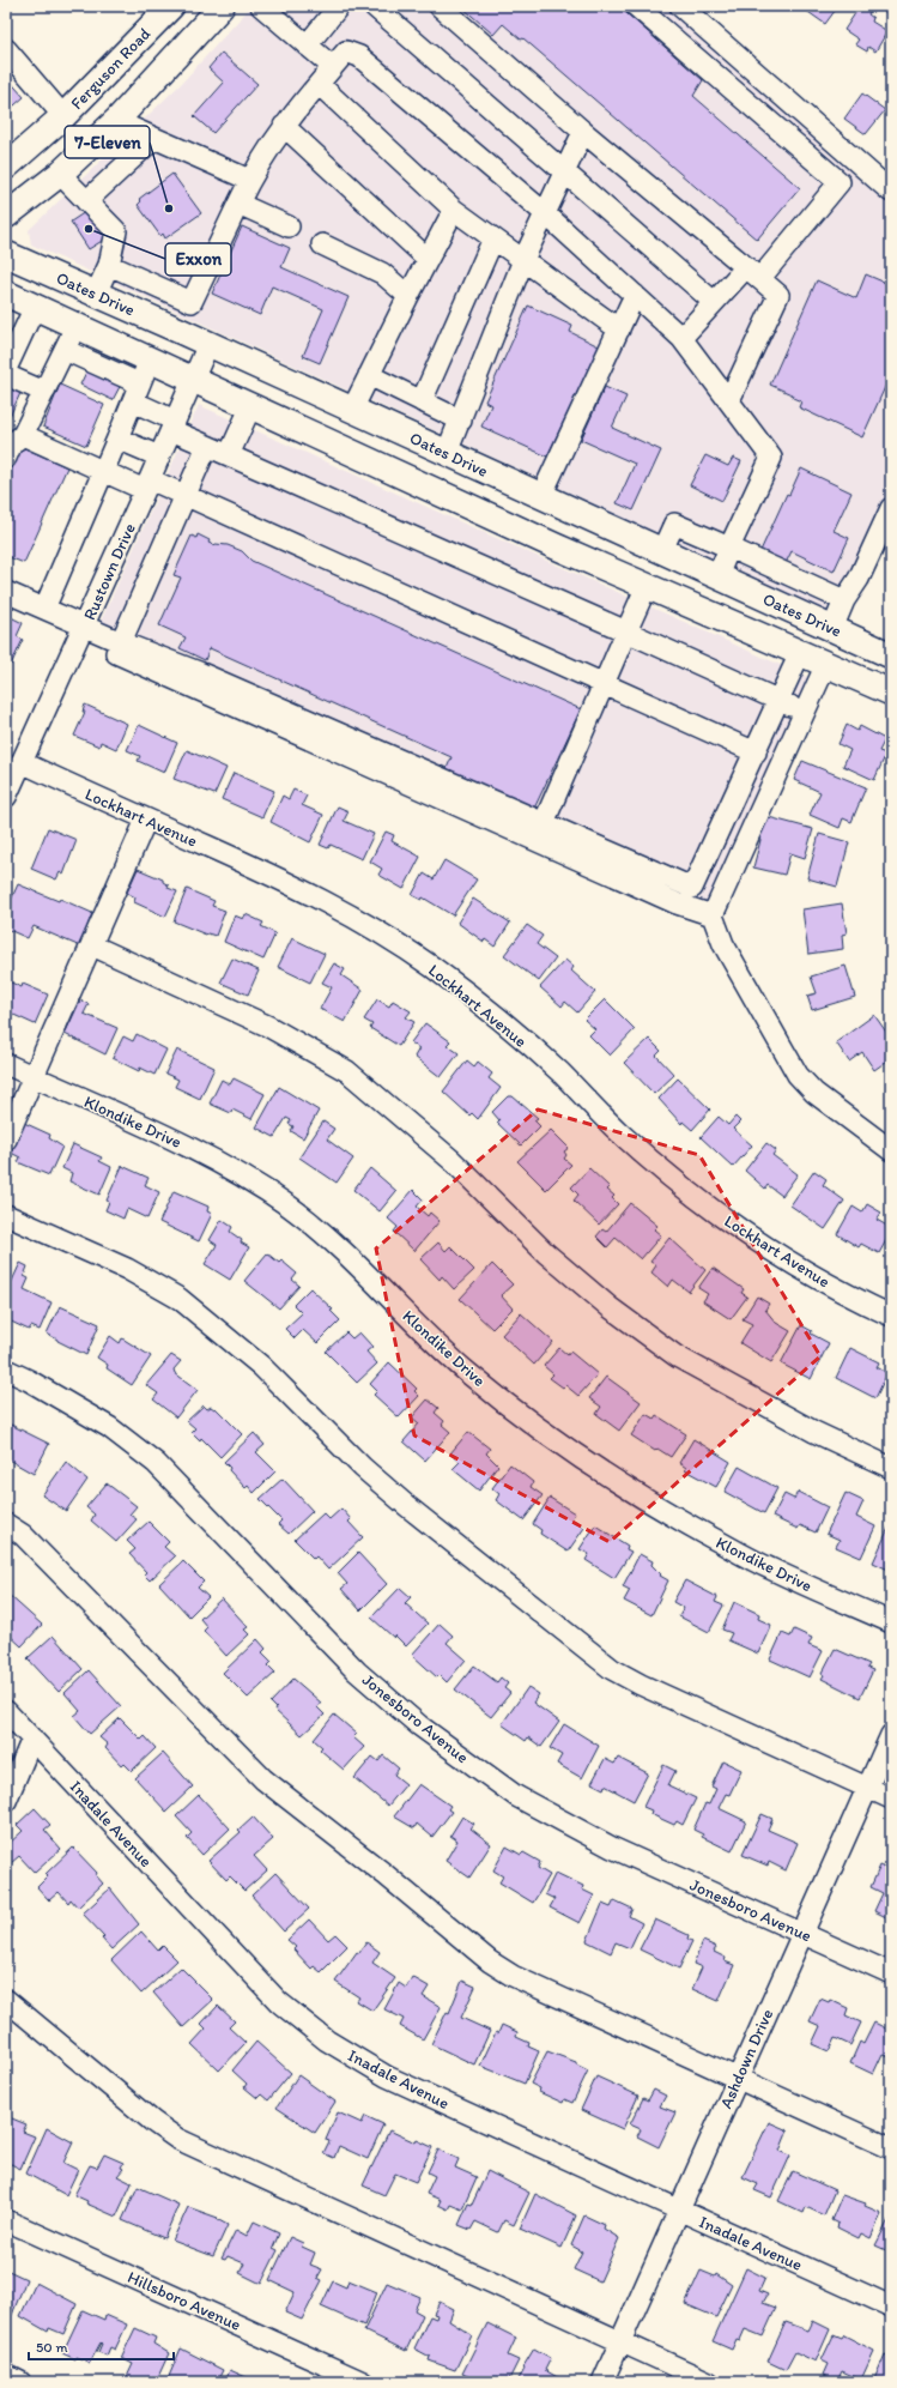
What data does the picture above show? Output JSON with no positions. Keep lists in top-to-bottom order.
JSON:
{
  "streets": {
    "main road": ["Ferguson Road", "Oates Drive"],
    "street": [
      "Rustown Drive",
      "Lockhart Avenue",
      "Klondike Drive",
      "Jonesboro Avenue",
      "Inadale Avenue",
      "Ashdown Drive",
      "Hillsboro Avenue"
    ]
  },
  "crossings": [
    ["Oates Drive", "Rustown Drive"],
    ["Rustown Drive", "Lockhart Avenue"],
    ["Jonesboro Avenue", "Ashdown Drive"],
    ["Inadale Avenue", "Ashdown Drive"]
  ],
  "places": ["7-Eleven", "Exxon"],
  "scale_bar": "50 m"
}
